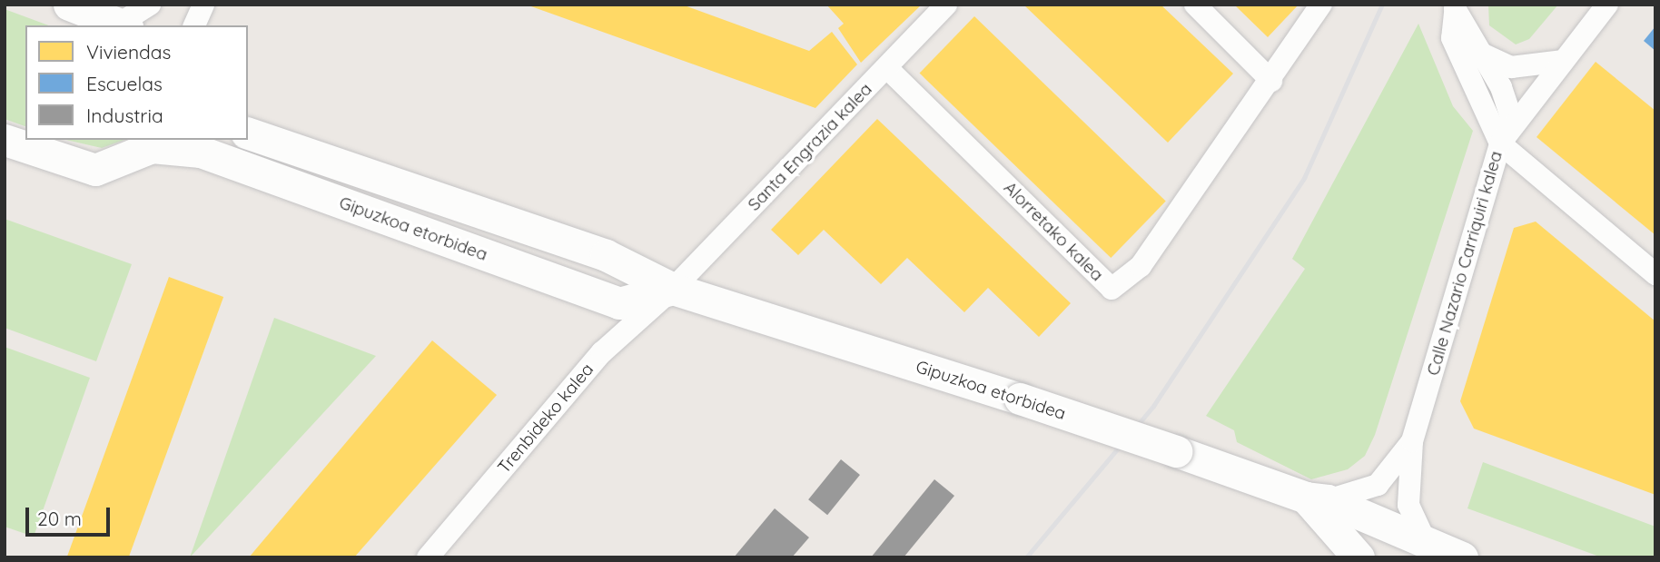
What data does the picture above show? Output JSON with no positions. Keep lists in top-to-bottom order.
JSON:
{
  "streets": {
    "main road": ["Gipuzkoa etorbidea"],
    "street": [
      "Santa Engrazia kalea",
      "Alorretako kalea",
      "Calle Nazario Carriquiri kalea",
      "Trenbideko kalea"
    ]
  },
  "crossings": [
    ["Santa Engrazia kalea", "Gipuzkoa etorbidea"],
    ["Santa Engrazia kalea", "Alorretako kalea"],
    ["Santa Engrazia kalea", "Trenbideko kalea"],
    ["Gipuzkoa etorbidea", "Calle Nazario Carriquiri kalea"],
    ["Gipuzkoa etorbidea", "Trenbideko kalea"]
  ],
  "legend": ["Viviendas", "Escuelas", "Industria"],
  "scale_bar": "20 m"
}
